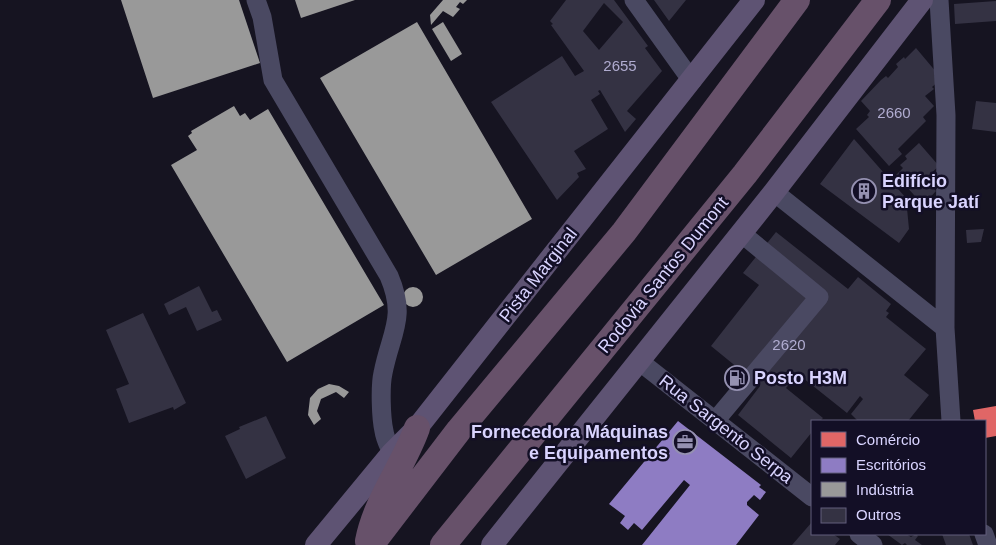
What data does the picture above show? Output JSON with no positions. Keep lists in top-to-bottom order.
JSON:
{
  "streets": {
    "highway": ["Rodovia Santos Dumont"],
    "main road": ["Pista Marginal"],
    "street": ["Rua Sargento Serpa"]
  },
  "places": {
    "building": ["Edifício Parque Jatí"],
    "fuel station": ["Posto H3M"],
    "office": ["Fornecedora Máquinas e Equipamentos"]
  },
  "house_numbers": ["2655", "2660", "2620"],
  "legend": [
    "Comércio",
    "Escritórios",
    "Indústria",
    "Outros"
  ]
}
